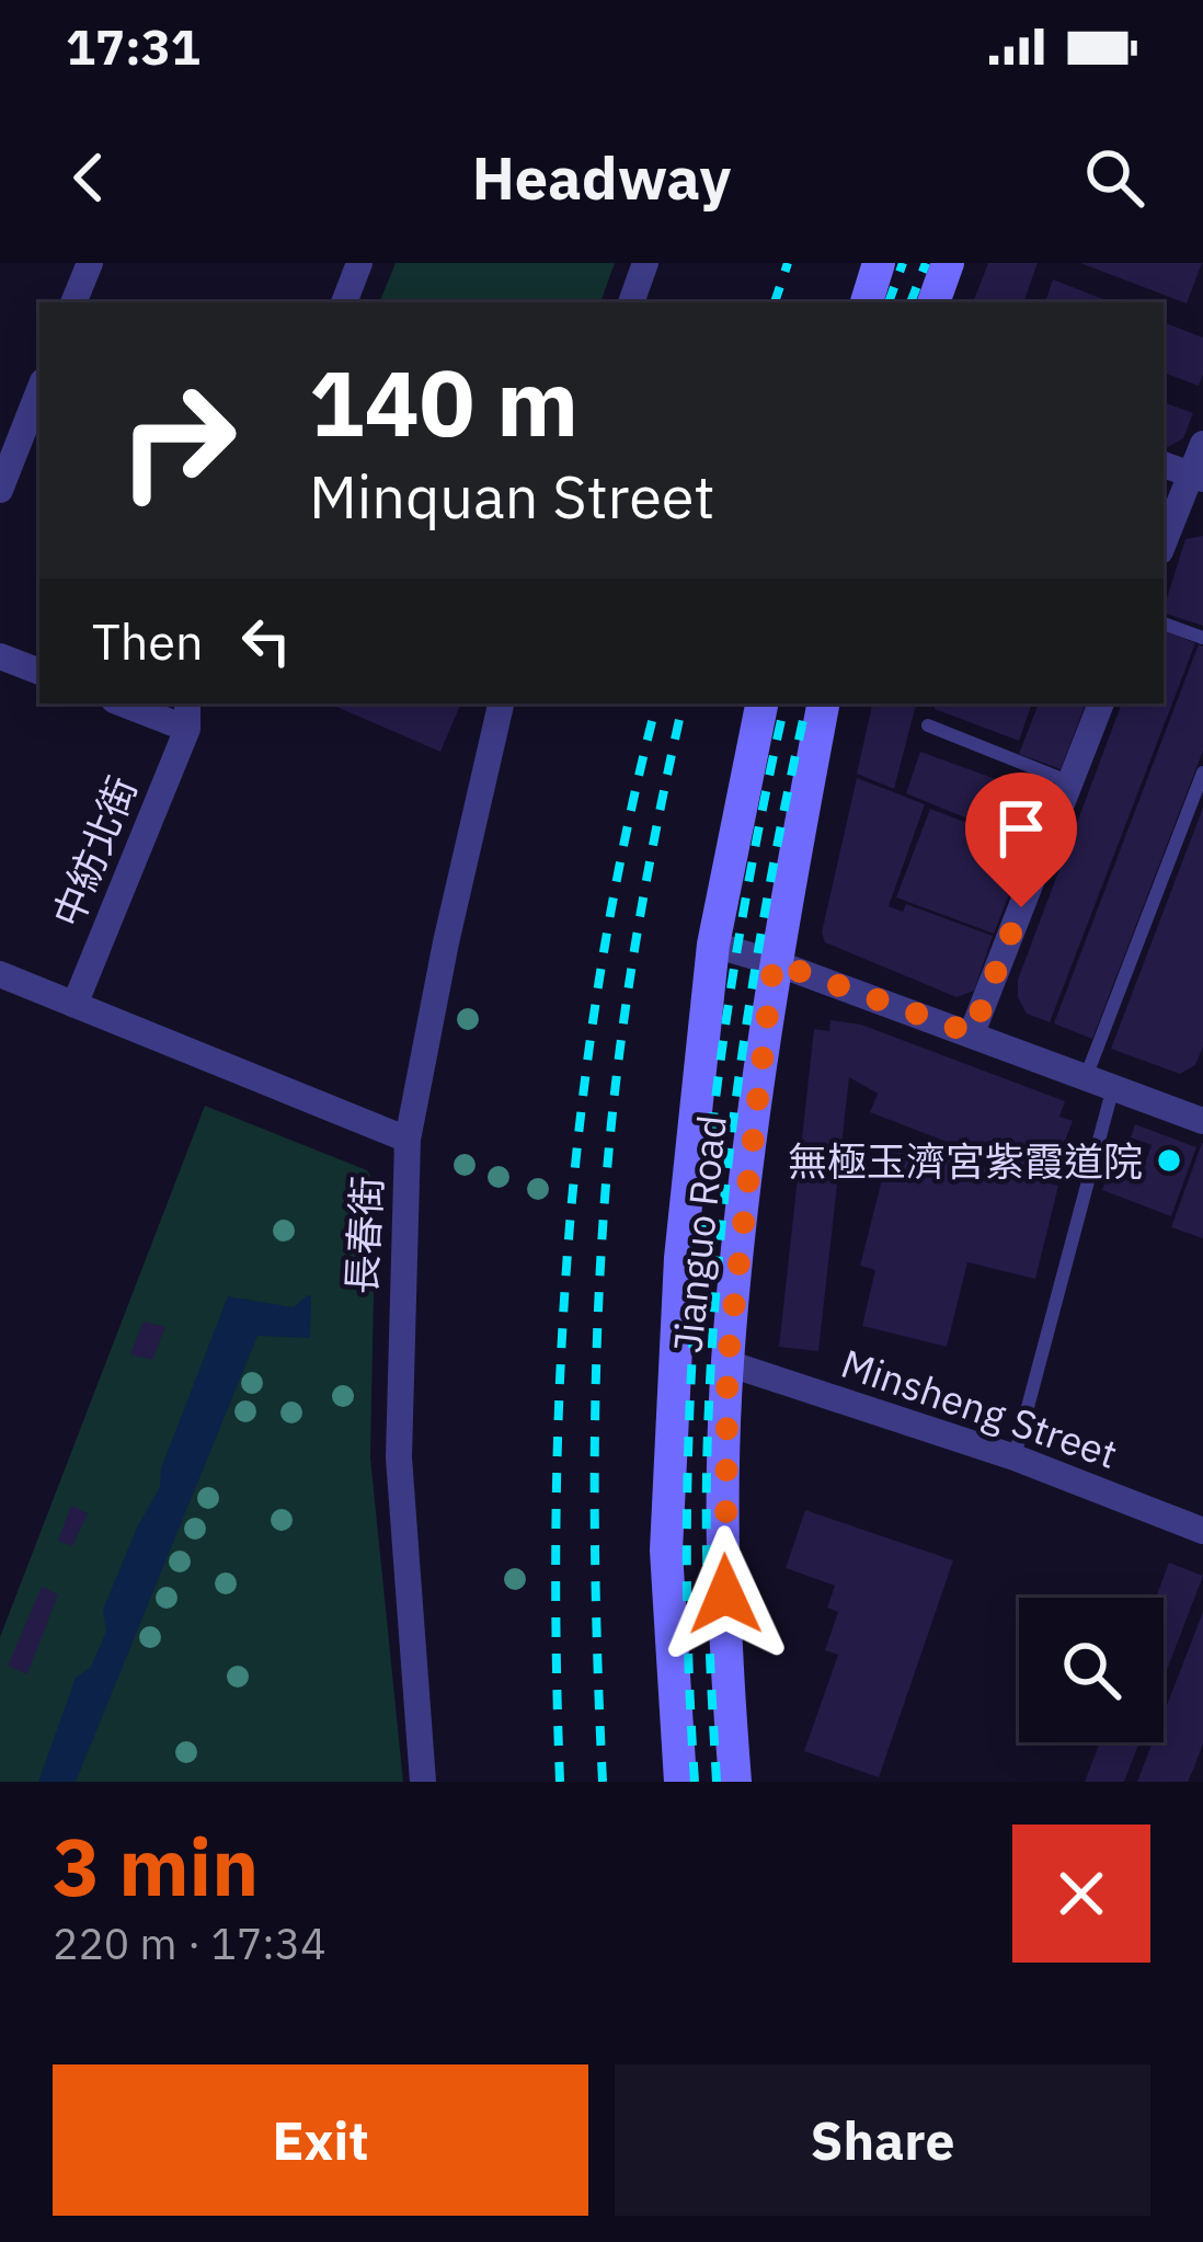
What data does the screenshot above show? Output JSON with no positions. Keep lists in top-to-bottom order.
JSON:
{
  "streets": {
    "main road": ["Jianguo Road"],
    "street": ["中紡北街", "長春街", "Minsheng Street"]
  },
  "crossings": [
    ["Jianguo Road", "Minsheng Street"]
  ],
  "places": ["無極玉濟宮紫霞道院"],
  "page": {
    "status": "17:31",
    "header": "Headway",
    "turn": ["140 m", "Minquan Street"],
    "then": "Then",
    "heading": ["3 min", "220 m · 17:34"],
    "buttons": ["Exit", "Share"]
  }
}
